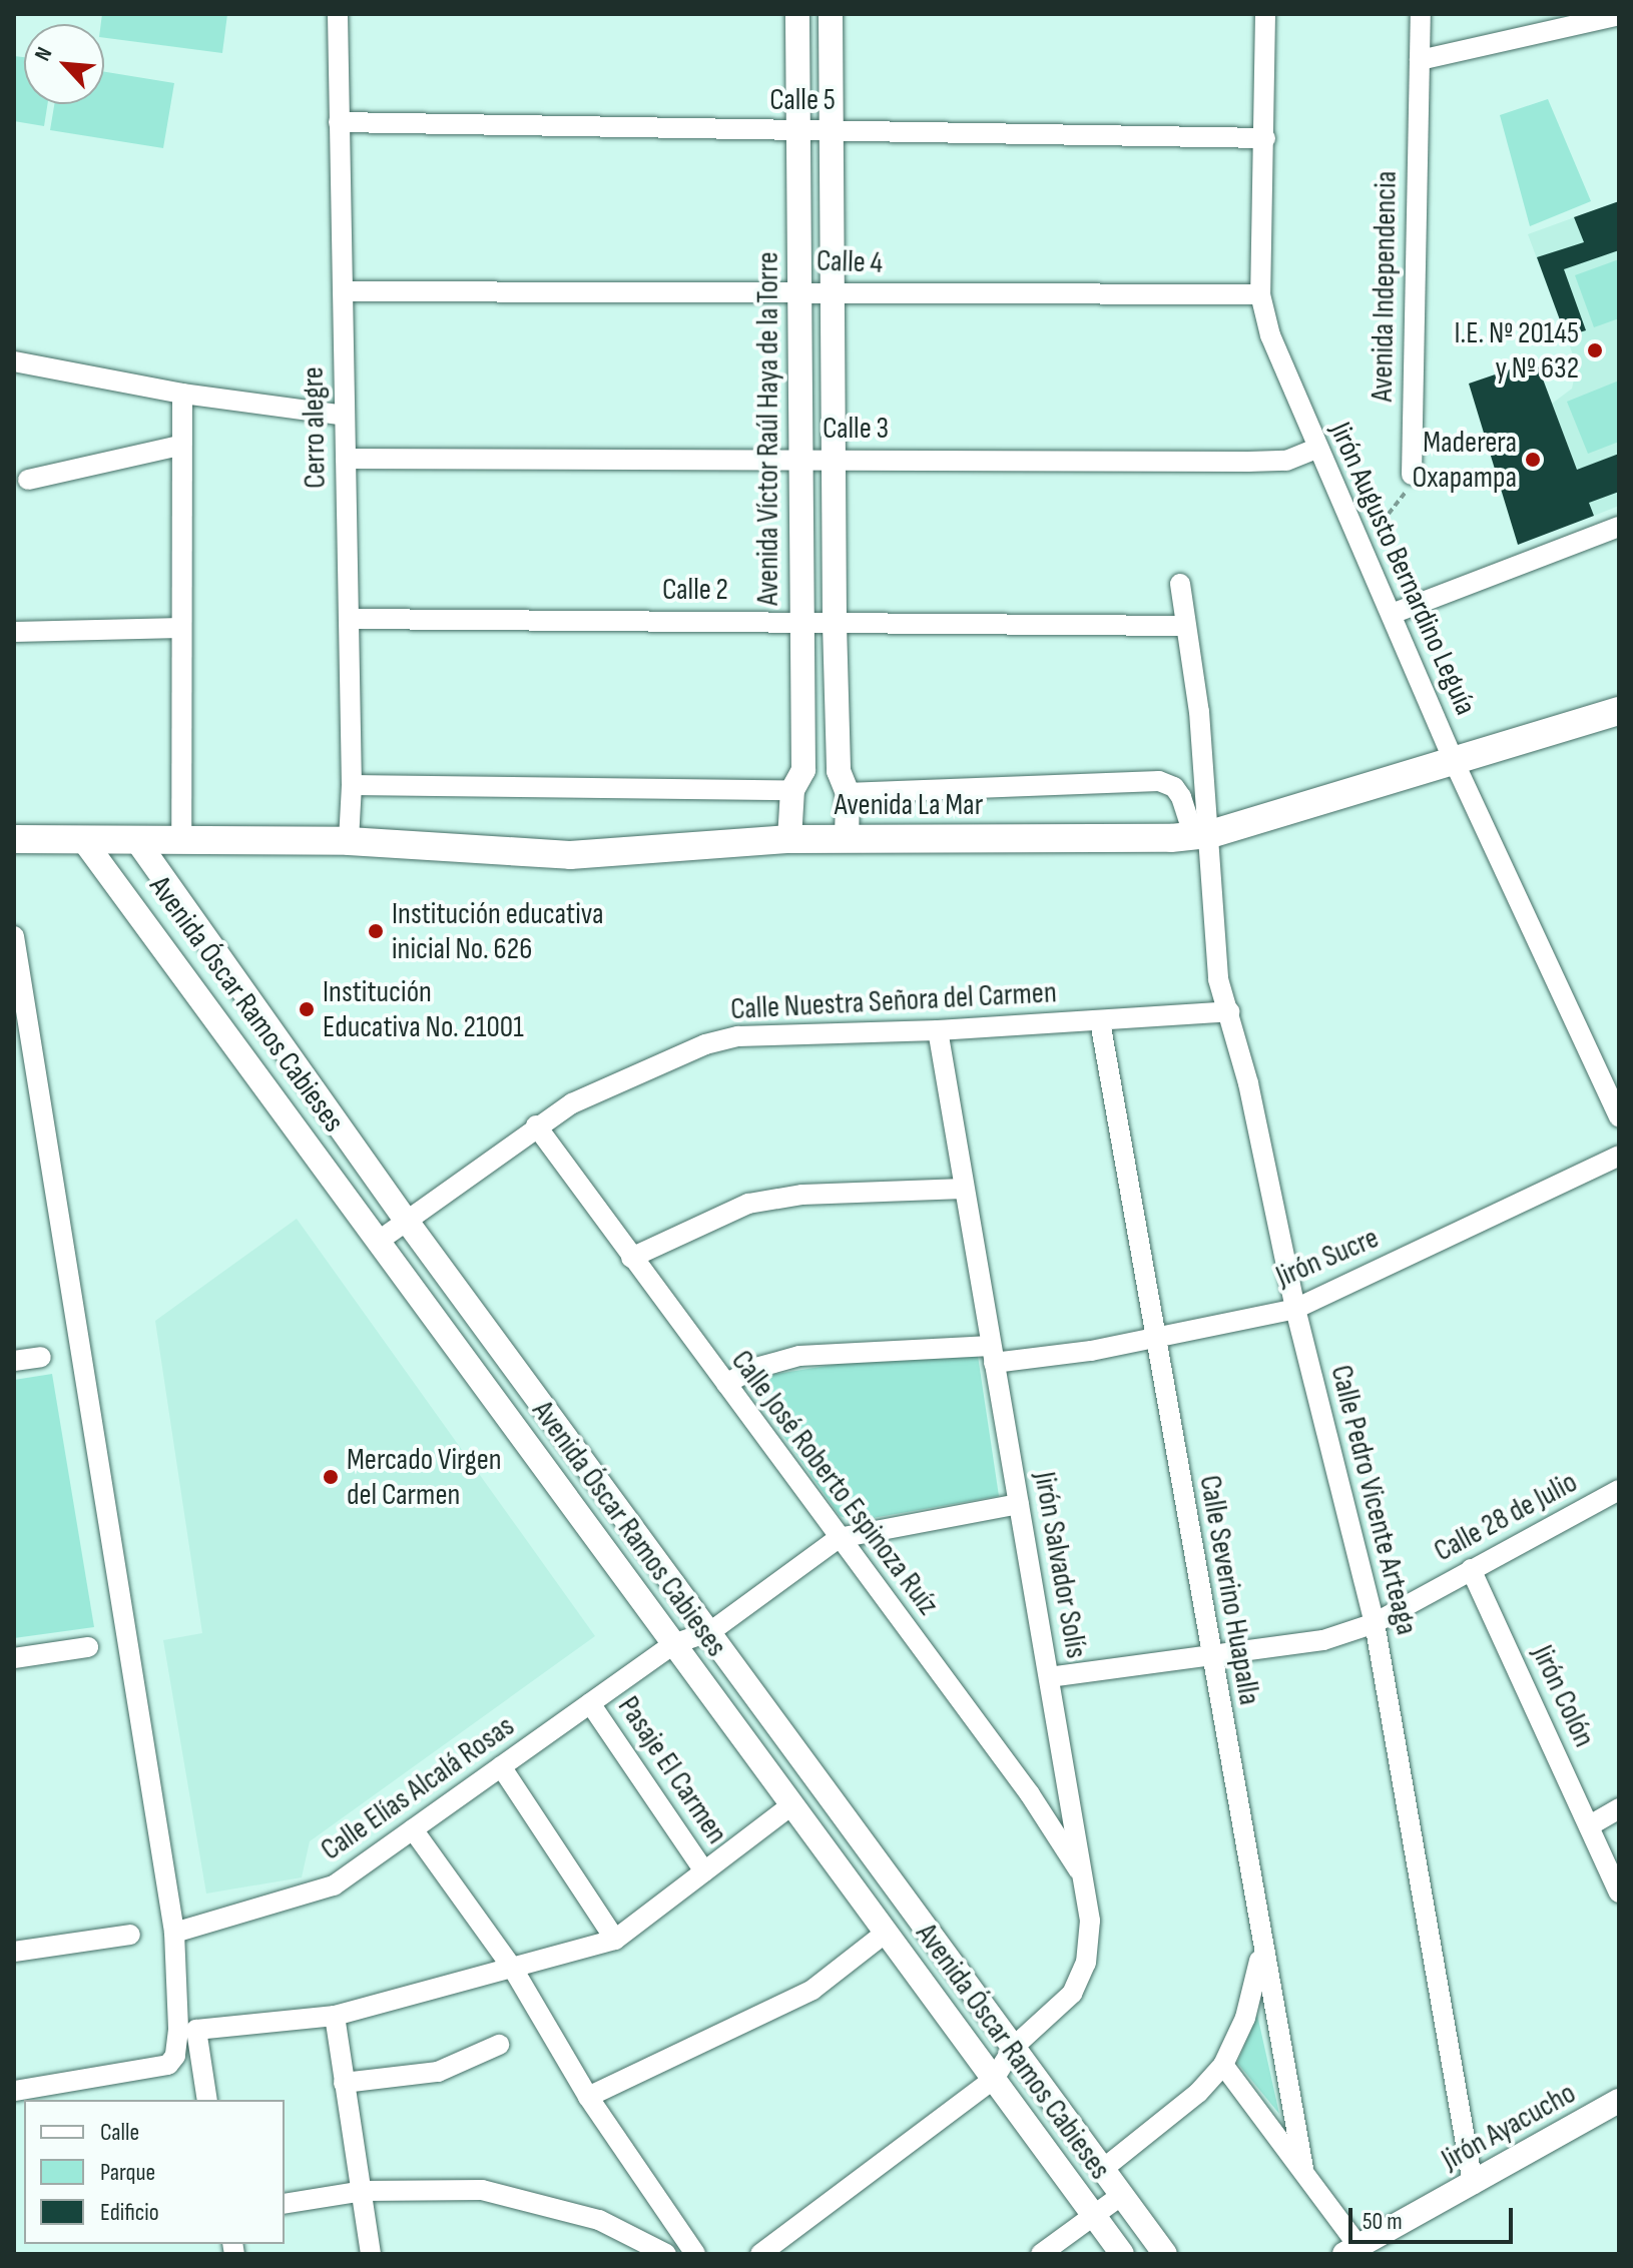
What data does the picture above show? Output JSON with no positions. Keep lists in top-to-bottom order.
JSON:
{
  "streets": {
    "main road": ["Avenida La Mar"],
    "street": [
      "Calle 5",
      "Calle 4",
      "Avenida Independencia",
      "Cerro alegre",
      "Avenida Víctor Raúl Haya de la Torre",
      "Calle 3",
      "Jirón Augusto Bernardino Leguía",
      "Calle 2",
      "Calle Nuestra Señora del Carmen",
      "Avenida Óscar Ramos Cabieses",
      "Jirón Sucre",
      "Calle José Roberto Espinoza Ruíz",
      "Calle Pedro Vicente Arteaga",
      "Calle 28 de Julio",
      "Jirón Salvador Solís",
      "Calle Severino Huapalla",
      "Jirón Colón",
      "Pasaje El Carmen",
      "Calle Elías Alcalá Rosas",
      "Jirón Ayacucho"
    ]
  },
  "crossings": [
    ["Calle 5", "Cerro alegre"],
    ["Calle 5", "Avenida Víctor Raúl Haya de la Torre"],
    ["Calle 5", "Jirón Augusto Bernardino Leguía"],
    ["Calle 4", "Cerro alegre"],
    ["Calle 4", "Avenida Víctor Raúl Haya de la Torre"],
    ["Calle 4", "Jirón Augusto Bernardino Leguía"],
    ["Cerro alegre", "Calle 3"],
    ["Cerro alegre", "Calle 2"],
    ["Cerro alegre", "Avenida La Mar"],
    ["Avenida Víctor Raúl Haya de la Torre", "Calle 3"],
    ["Avenida Víctor Raúl Haya de la Torre", "Calle 2"],
    ["Avenida Víctor Raúl Haya de la Torre", "Avenida La Mar"],
    ["Calle 3", "Jirón Augusto Bernardino Leguía"],
    ["Jirón Augusto Bernardino Leguía", "Avenida La Mar"],
    ["Avenida La Mar", "Avenida Óscar Ramos Cabieses"],
    ["Avenida La Mar", "Calle Pedro Vicente Arteaga"],
    ["Calle Nuestra Señora del Carmen", "Avenida Óscar Ramos Cabieses"],
    ["Calle Nuestra Señora del Carmen", "Calle José Roberto Espinoza Ruíz"],
    ["Calle Nuestra Señora del Carmen", "Calle Pedro Vicente Arteaga"],
    ["Calle Nuestra Señora del Carmen", "Jirón Salvador Solís"],
    ["Calle Nuestra Señora del Carmen", "Calle Severino Huapalla"],
    ["Avenida Óscar Ramos Cabieses", "Jirón Salvador Solís"],
    ["Avenida Óscar Ramos Cabieses", "Calle Elías Alcalá Rosas"],
    ["Jirón Sucre", "Calle José Roberto Espinoza Ruíz"],
    ["Jirón Sucre", "Calle Pedro Vicente Arteaga"],
    ["Jirón Sucre", "Jirón Salvador Solís"],
    ["Jirón Sucre", "Calle Severino Huapalla"],
    ["Calle José Roberto Espinoza Ruíz", "Jirón Salvador Solís"],
    ["Calle José Roberto Espinoza Ruíz", "Calle Elías Alcalá Rosas"],
    ["Calle Pedro Vicente Arteaga", "Calle 28 de Julio"],
    ["Calle Pedro Vicente Arteaga", "Jirón Ayacucho"],
    ["Calle 28 de Julio", "Jirón Salvador Solís"],
    ["Calle 28 de Julio", "Calle Severino Huapalla"],
    ["Calle 28 de Julio", "Jirón Colón"],
    ["Pasaje El Carmen", "Calle Elías Alcalá Rosas"]
  ],
  "places": [
    "I.E. Nº 20145 y Nº 632",
    "Maderera Oxapampa",
    "Institución educativa inicial No. 626",
    "Institución Educativa No. 21001",
    "Mercado Virgen del Carmen"
  ],
  "legend": ["Calle", "Parque", "Edificio"],
  "scale_bar": "50 m",
  "north": "top left"
}
